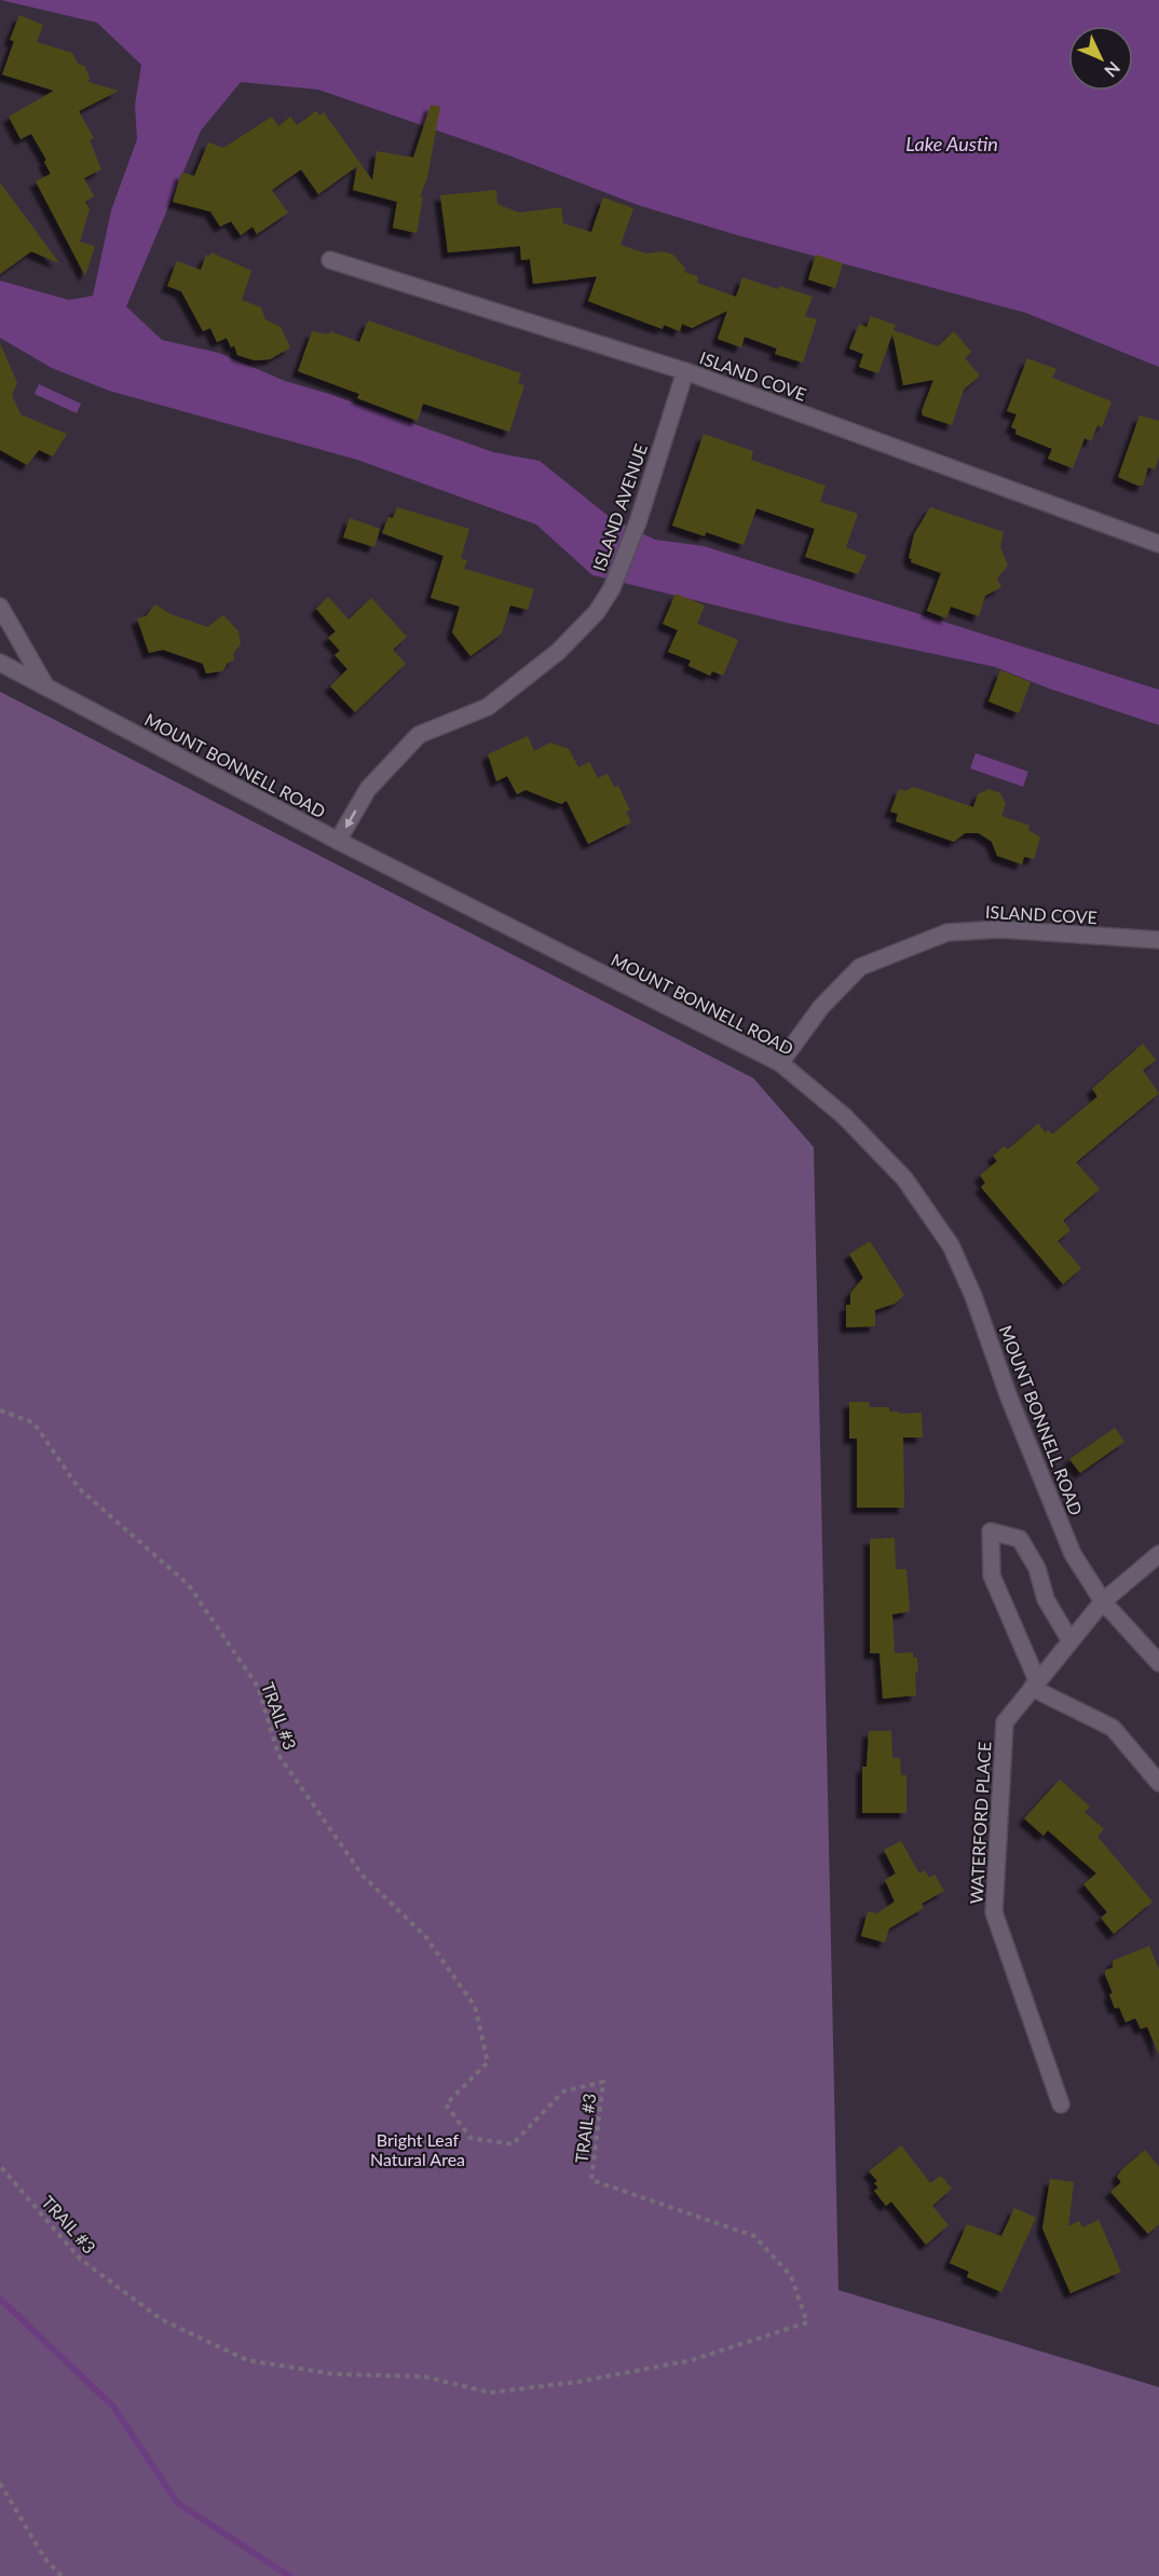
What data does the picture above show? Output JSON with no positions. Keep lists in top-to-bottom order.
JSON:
{
  "streets": {
    "street": [
      "ISLAND COVE",
      "ISLAND AVENUE",
      "MOUNT BONNELL ROAD",
      "WATERFORD PLACE"
    ],
    "path": ["TRAIL #3"]
  },
  "crossings": [
    ["ISLAND COVE", "ISLAND AVENUE"],
    ["ISLAND COVE", "MOUNT BONNELL ROAD"],
    ["ISLAND AVENUE", "MOUNT BONNELL ROAD"],
    ["MOUNT BONNELL ROAD", "WATERFORD PLACE"]
  ],
  "one_way": ["ISLAND AVENUE"],
  "water": ["Lake Austin"],
  "parks": ["Bright Leaf Natural Area"],
  "north": "bottom right"
}
